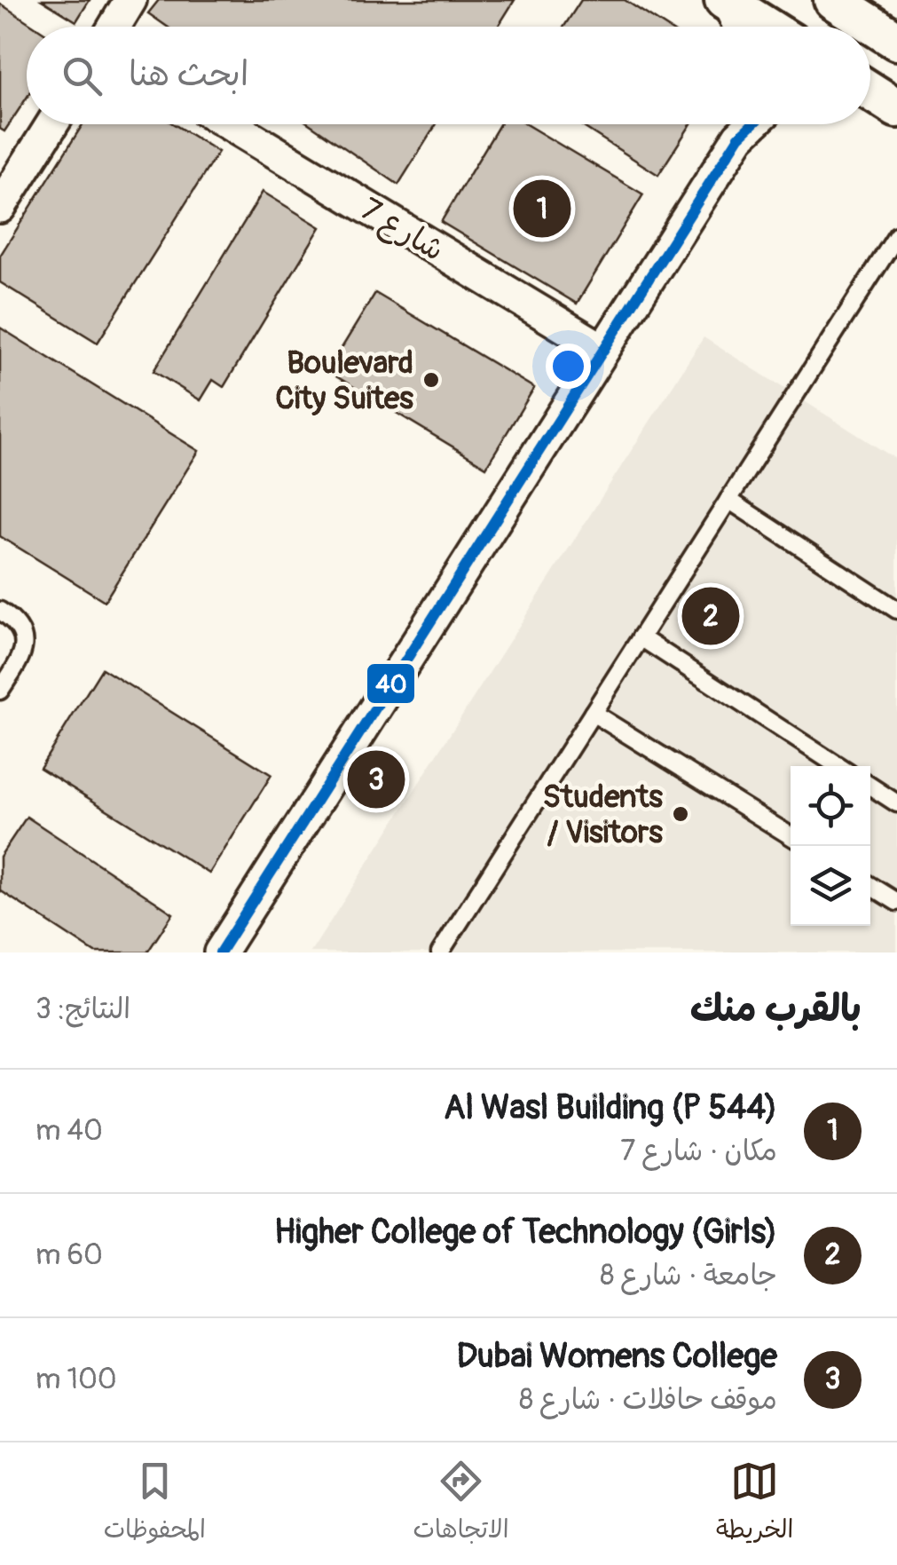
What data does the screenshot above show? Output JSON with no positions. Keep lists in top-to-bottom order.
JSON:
{
  "streets": {
    "street": ["شارع 7"]
  },
  "places": ["Boulevard City Suites", "Students / Visitors"],
  "lines": ["transit line 40"],
  "page": {
    "search": "ابحث هنا",
    "pins": ["1", "2", "3"],
    "heading": ["بالقرب منك", "النتائج: 3"],
    "list": [
      {
        "mark": "1",
        "name": "Al Wasl Building (P 544)",
        "note": "مكان · شارع 7",
        "value": "40 m"
      },
      {
        "mark": "2",
        "name": "Higher College of Technology (Girls)",
        "note": "جامعة · شارع 8",
        "value": "60 m"
      },
      {
        "mark": "3",
        "name": "Dubai Womens College",
        "note": "موقف حافلات · شارع 8",
        "value": "100 m"
      }
    ],
    "nav": ["الخريطة", "الاتجاهات", "المحفوظات"]
  }
}
